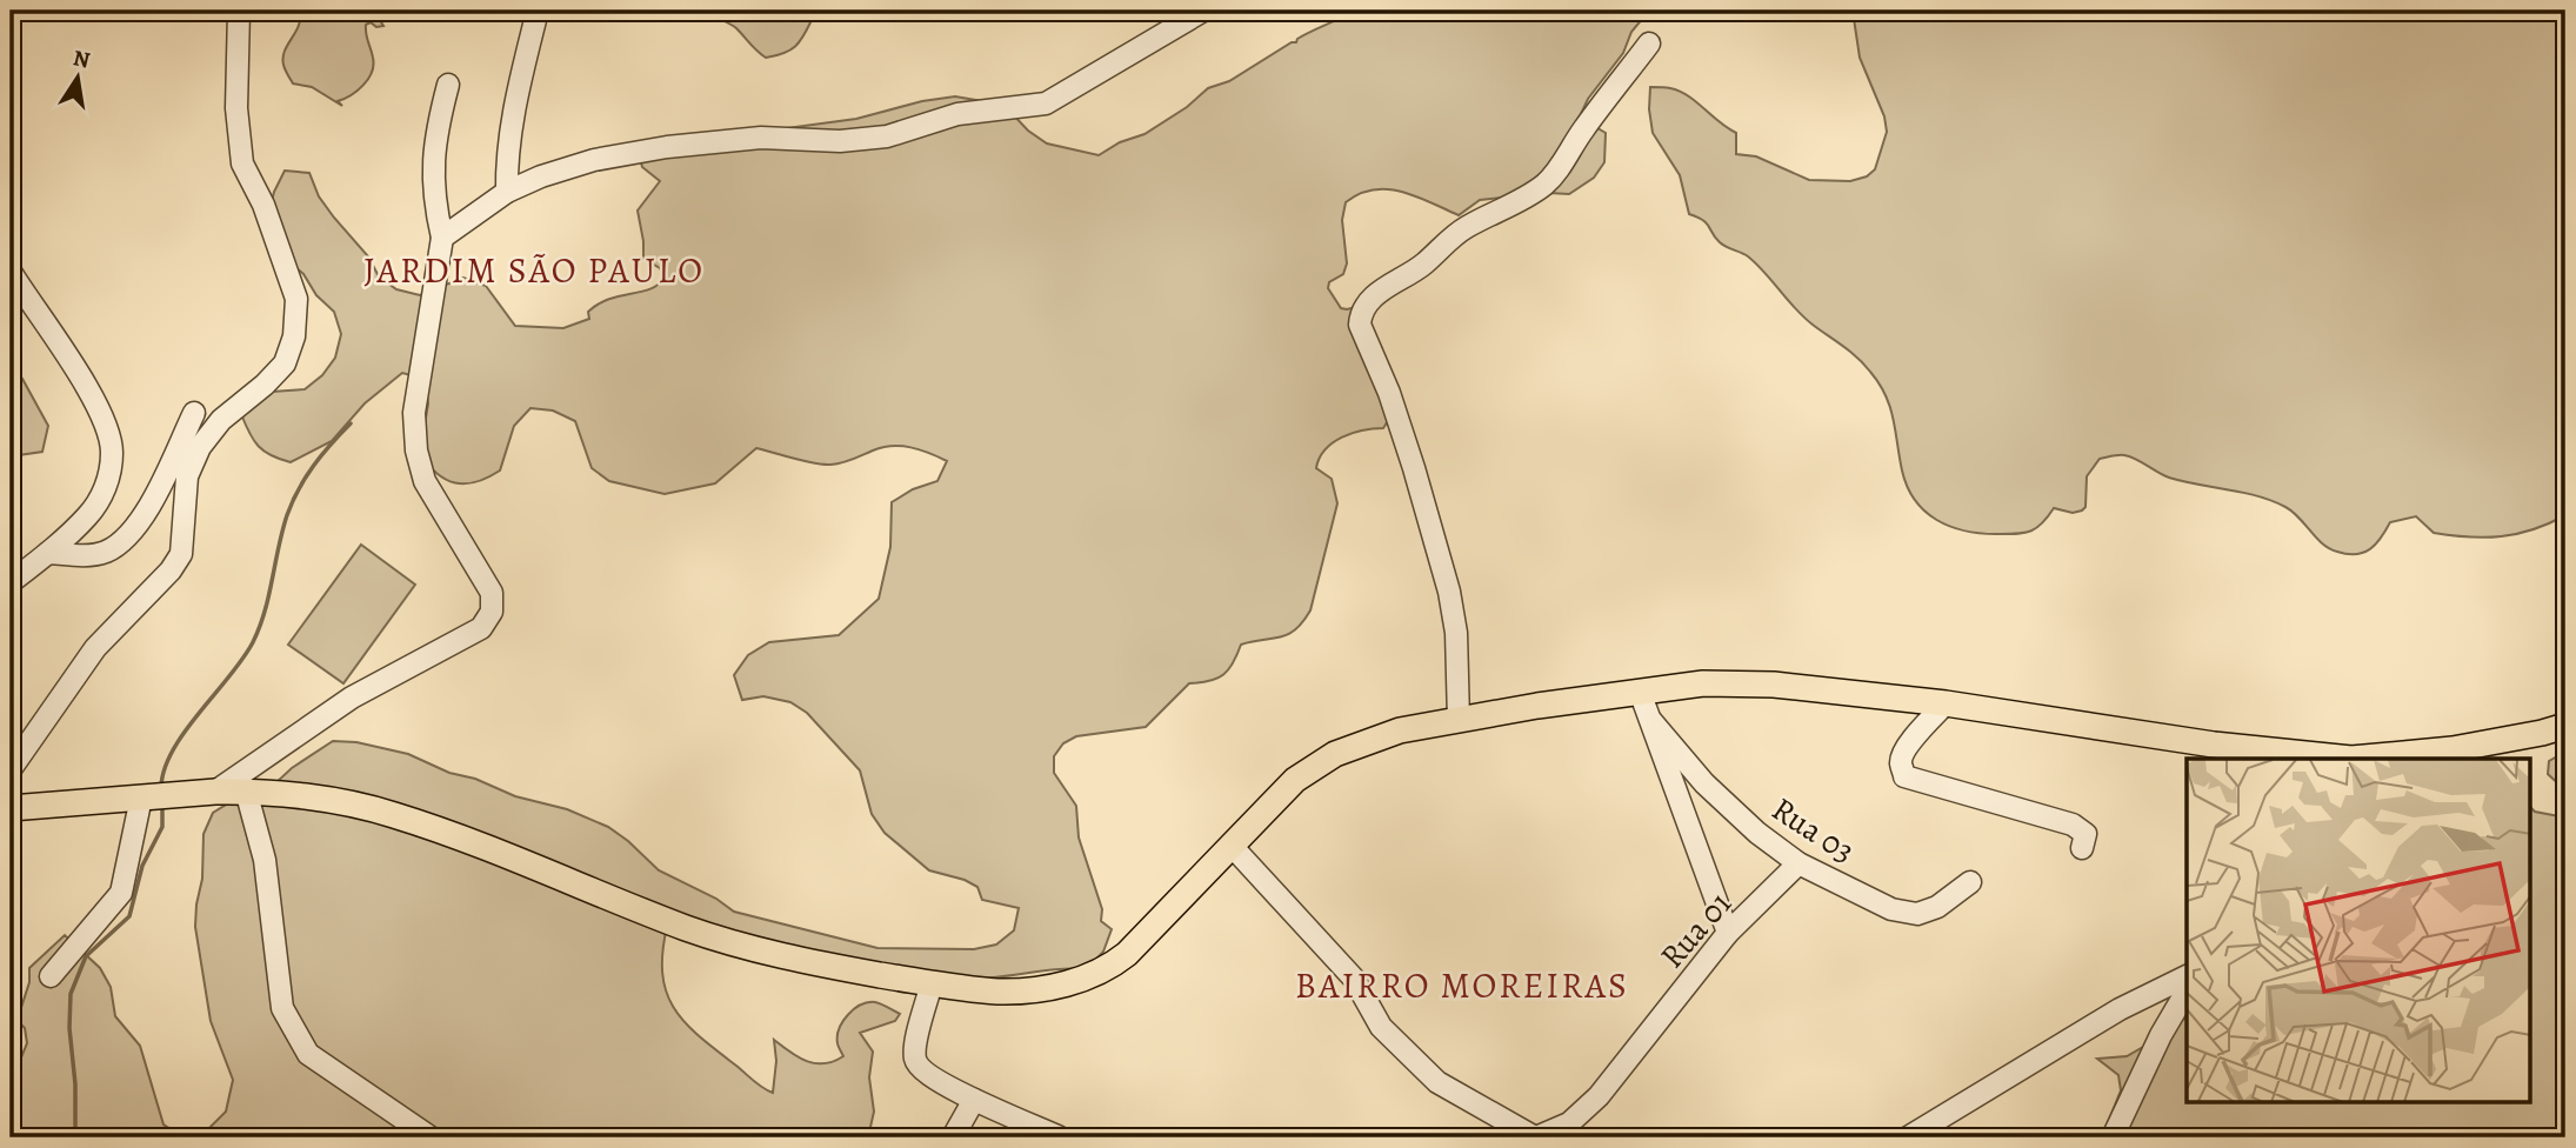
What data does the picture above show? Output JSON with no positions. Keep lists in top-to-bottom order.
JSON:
{
  "streets": {
    "street": ["Rua 03", "Rua 01"]
  },
  "crossings": [
    ["Rua 03", "Rua 01"]
  ],
  "districts": ["JARDIM SÃO PAULO", "BAIRRO MOREIRAS"],
  "north": "top"
}
